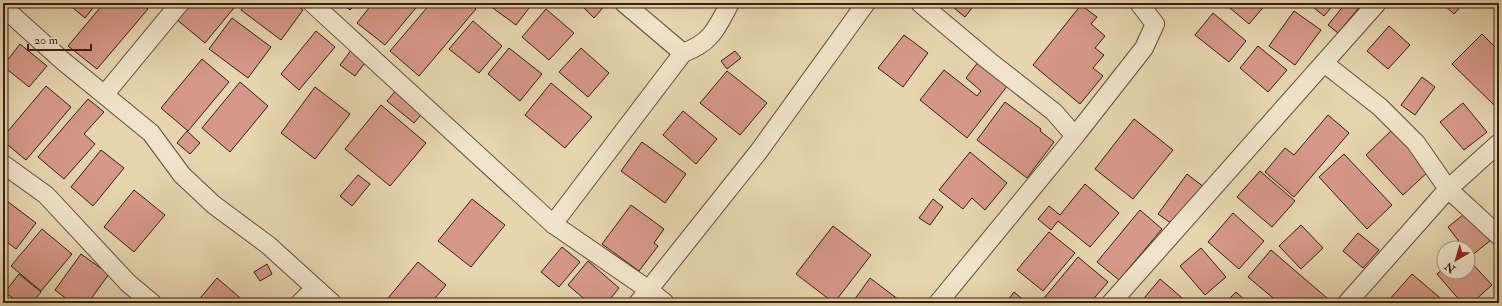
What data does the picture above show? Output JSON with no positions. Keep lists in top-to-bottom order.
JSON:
{
  "scale_bar": "20 m",
  "north": "bottom left"
}
